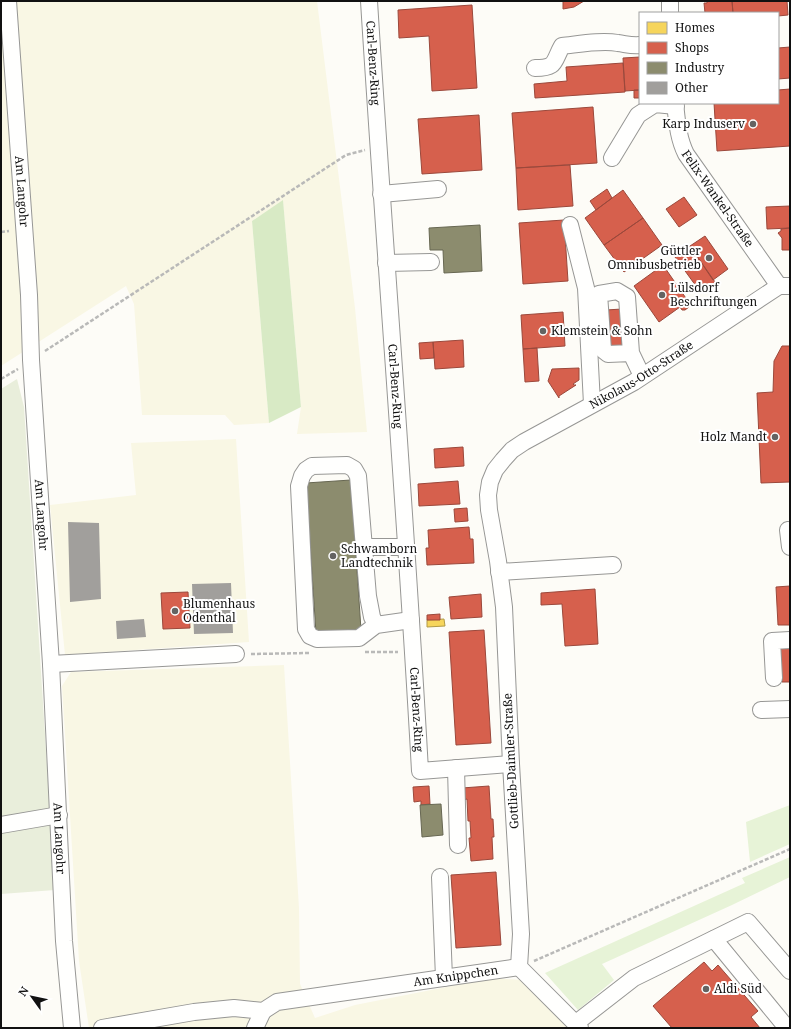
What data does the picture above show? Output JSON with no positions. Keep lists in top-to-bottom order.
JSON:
{
  "streets": {
    "street": [
      "Carl-Benz-Ring",
      "Am Langohr",
      "Felix-Wankel-Straße",
      "Nikolaus-Otto-Straße",
      "Gottlieb-Daimler-Straße",
      "Am Knippchen"
    ]
  },
  "crossings": [
    ["Felix-Wankel-Straße", "Nikolaus-Otto-Straße"],
    ["Nikolaus-Otto-Straße", "Gottlieb-Daimler-Straße"],
    ["Gottlieb-Daimler-Straße", "Am Knippchen"]
  ],
  "places": [
    "Karp Induserv",
    "Güttler Omnibusbetrieb",
    "Lülsdorf Beschriftungen",
    "Klemstein & Sohn",
    "Holz Mandt",
    "Schwamborn Landtechnik",
    "Blumenhaus Odenthal",
    "Aldi Süd"
  ],
  "legend": [
    "Homes",
    "Shops",
    "Industry",
    "Other"
  ],
  "north": "top left"
}
